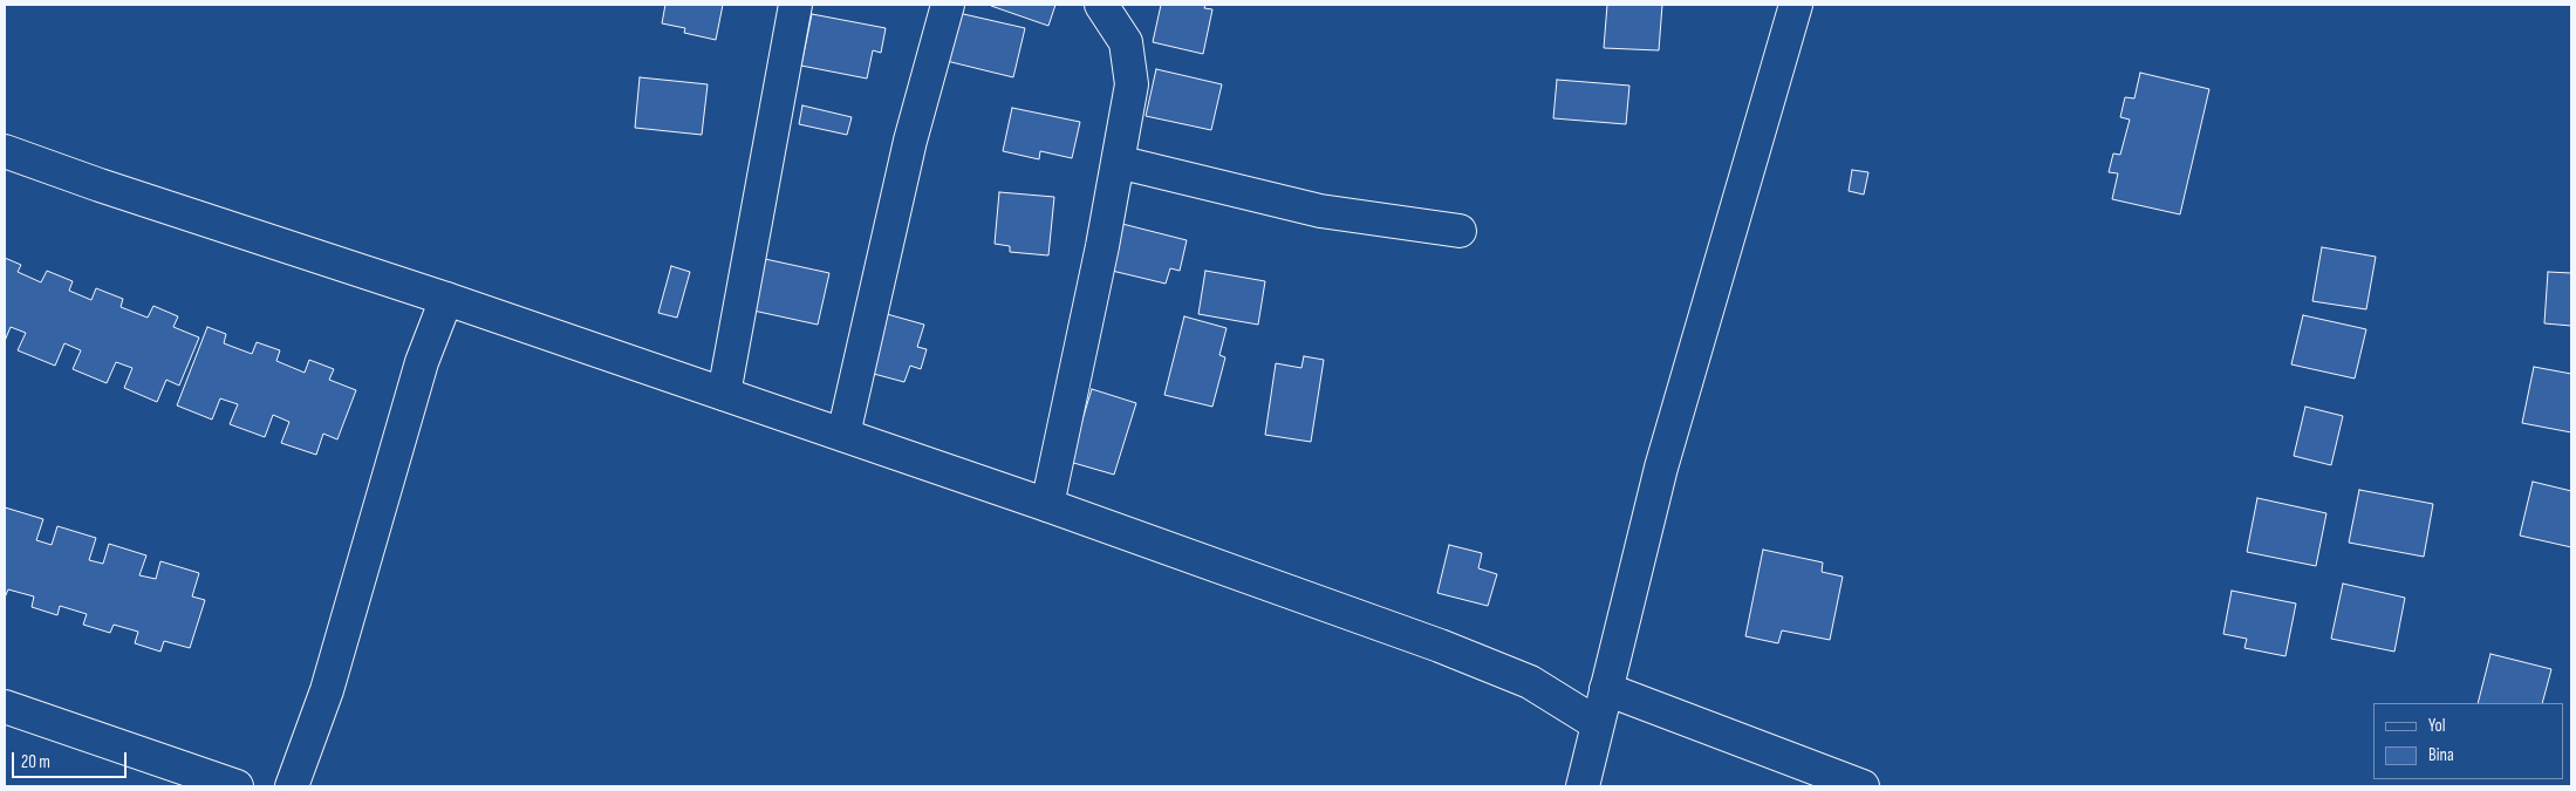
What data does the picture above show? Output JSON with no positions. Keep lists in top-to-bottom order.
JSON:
{
  "legend": ["Yol", "Bina"],
  "scale_bar": "20 m"
}
